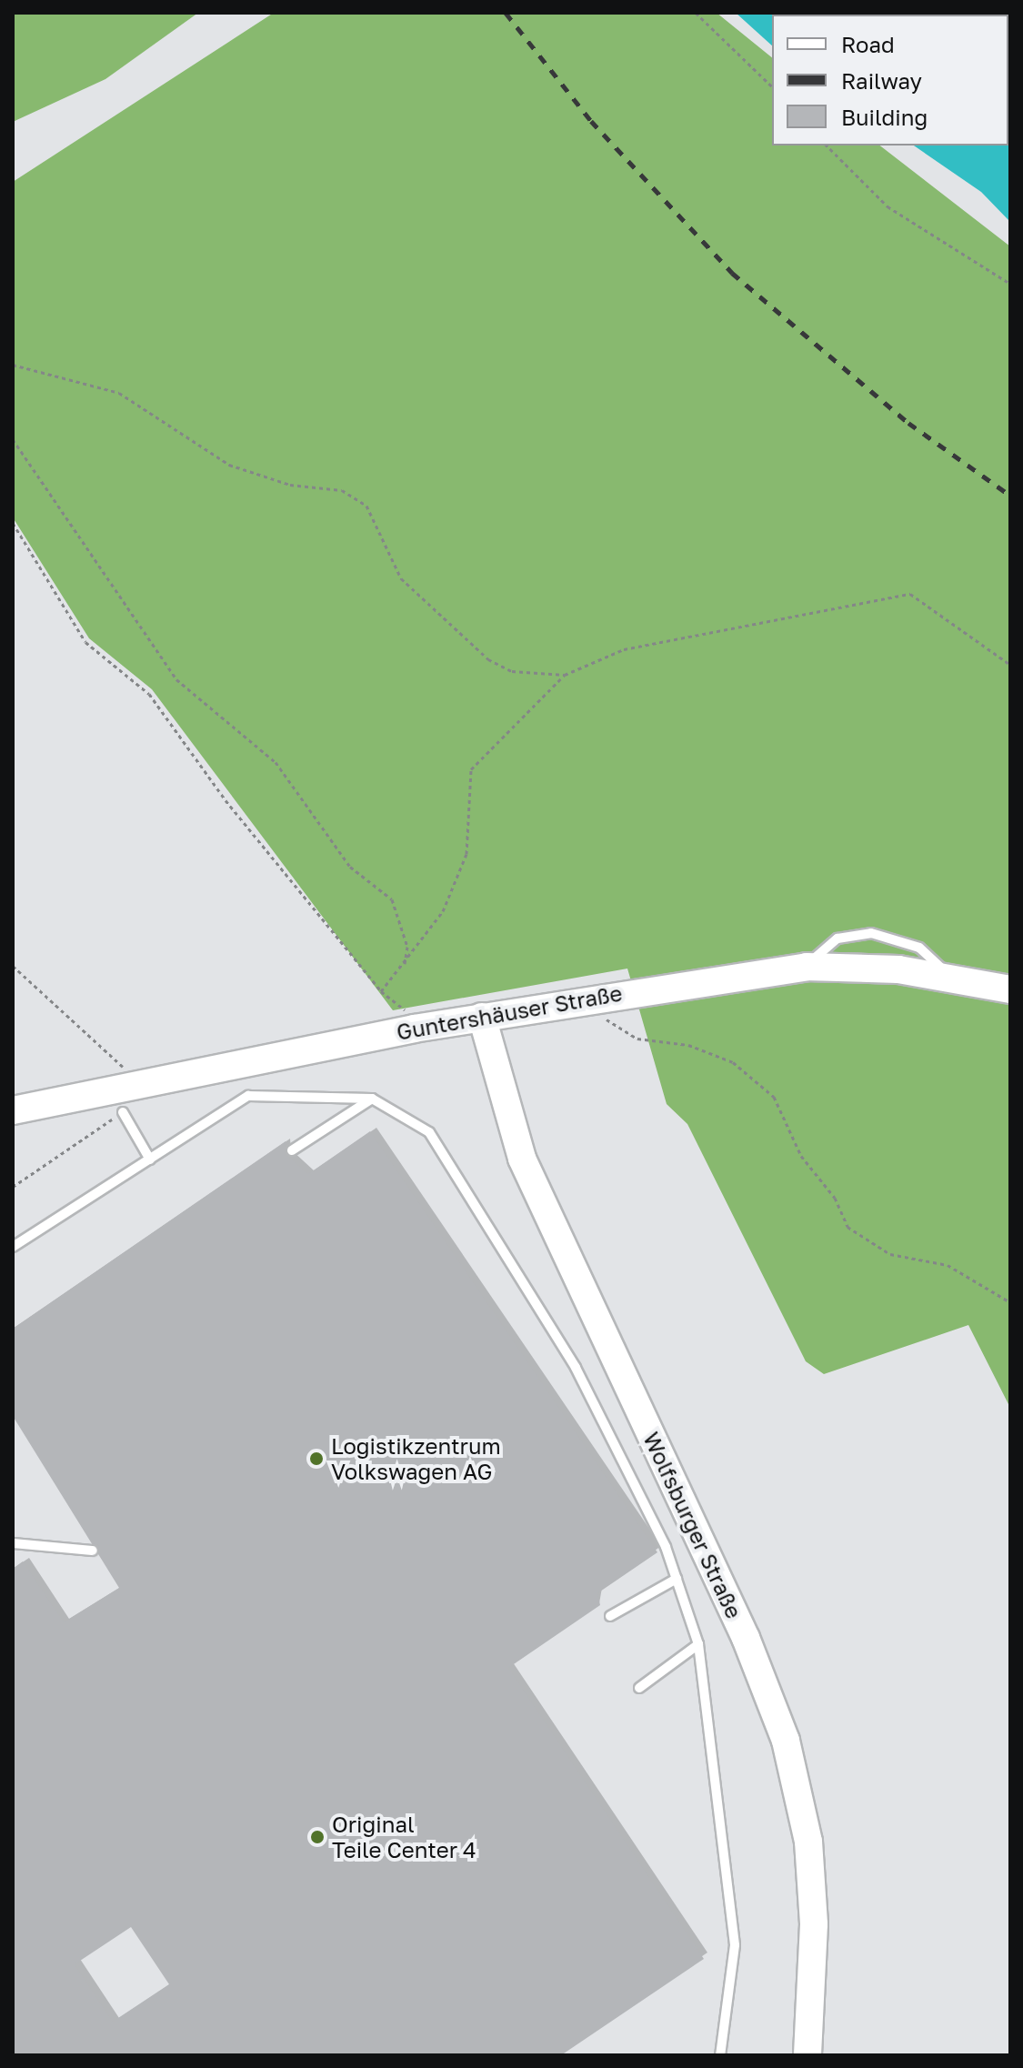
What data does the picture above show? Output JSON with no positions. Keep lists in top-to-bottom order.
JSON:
{
  "streets": {
    "street": ["Guntershäuser Straße", "Wolfsburger Straße"]
  },
  "crossings": [
    ["Guntershäuser Straße", "Wolfsburger Straße"]
  ],
  "places": ["Logistikzentrum Volkswagen AG", "Original Teile Center 4"],
  "legend": ["Road", "Railway", "Building"]
}
